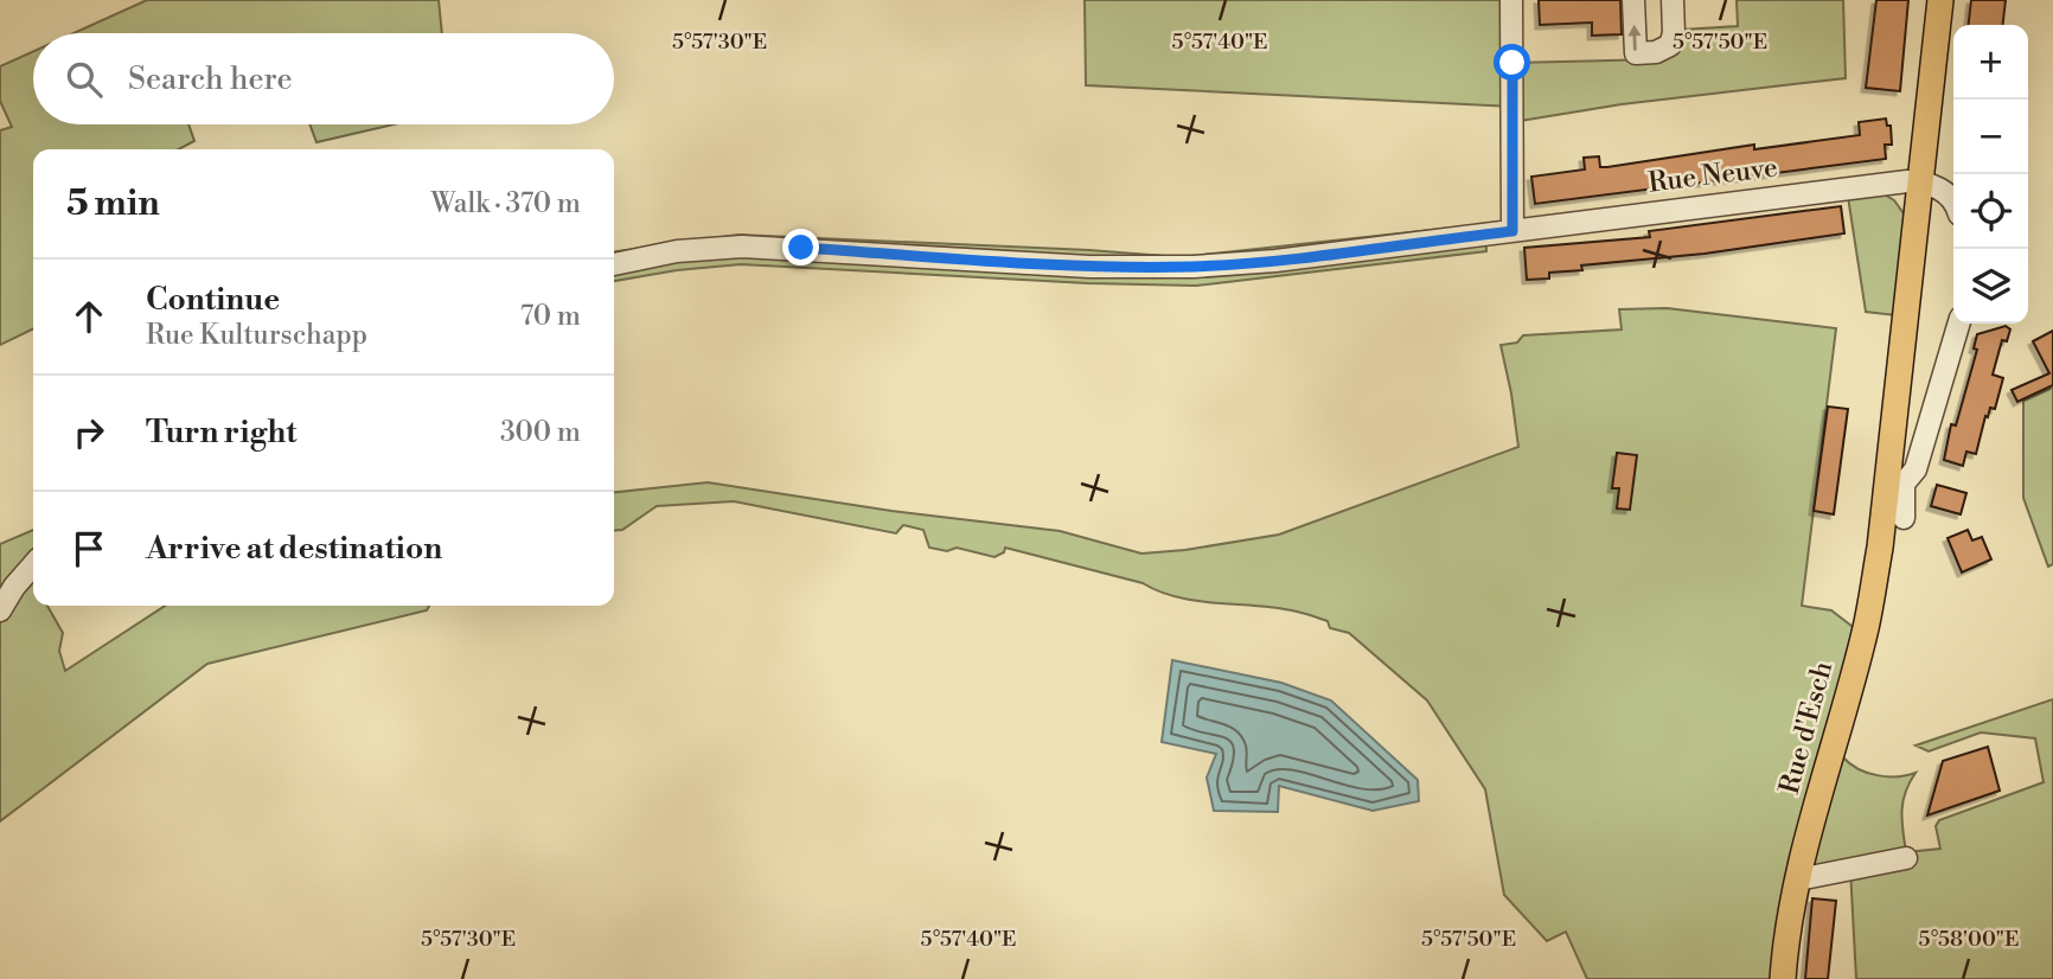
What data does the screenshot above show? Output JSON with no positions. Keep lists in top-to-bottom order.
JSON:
{
  "streets": {
    "main road": ["Rue d'Esch"],
    "street": ["Rue Neuve"]
  },
  "crossings": [
    ["Rue Neuve", "Rue d'Esch"]
  ],
  "page": {
    "map_buttons": ["+", "−"],
    "search": "Search here",
    "heading": ["5 min", "Walk · 370 m"],
    "list": [
      ["Continue", "Rue Kulturschapp", "70 m"],
      ["Turn right", "300 m"],
      "Arrive at destination"
    ]
  },
  "coordinates": [
    "5°57'30\"E",
    "5°57'40\"E",
    "5°57'50\"E",
    "5°58'00\"E"
  ]
}
